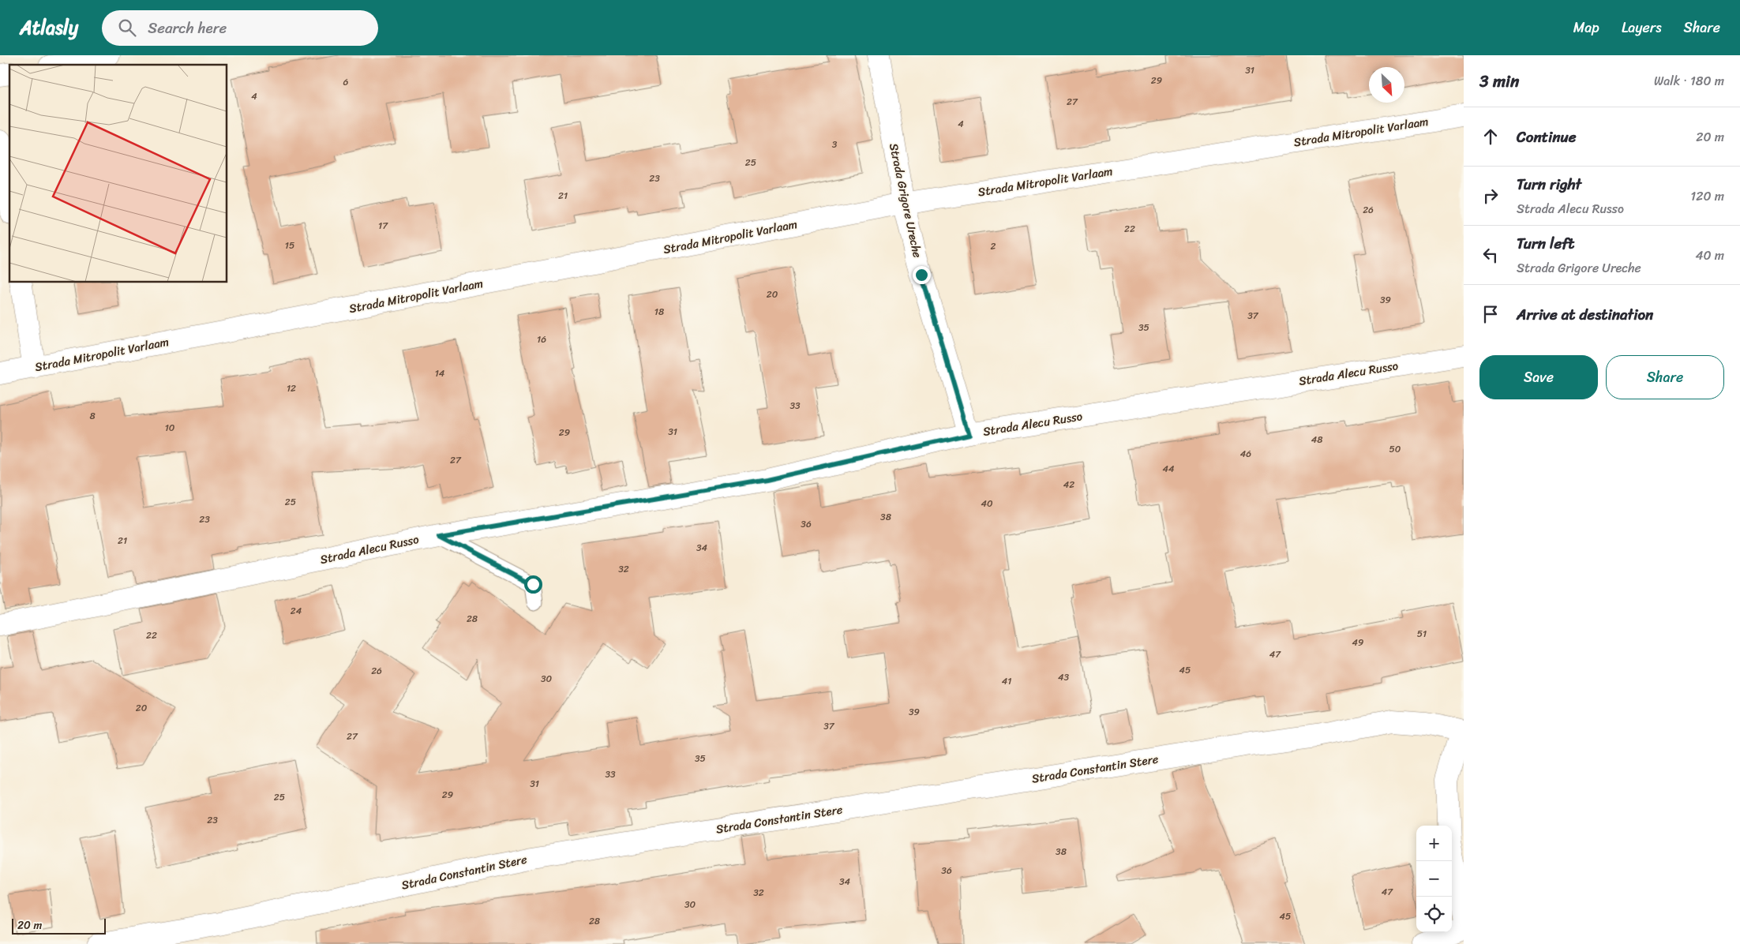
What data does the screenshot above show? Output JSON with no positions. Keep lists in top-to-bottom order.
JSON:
{
  "streets": {
    "street": [
      "Strada Mitropolit Varlaam",
      "Strada Grigore Ureche",
      "Strada Alecu Russo",
      "Strada Constantin Stere"
    ]
  },
  "crossings": [
    ["Strada Mitropolit Varlaam", "Strada Grigore Ureche"],
    ["Strada Grigore Ureche", "Strada Alecu Russo"]
  ],
  "house_numbers": [
    "31",
    "29",
    "6",
    "4",
    "27",
    "4",
    "3",
    "25",
    "23",
    "21",
    "26",
    "17",
    "22",
    "15",
    "2",
    "20",
    "39",
    "18",
    "37",
    "35",
    "16",
    "14",
    "12",
    "33",
    "8",
    "10",
    "31",
    "29",
    "48",
    "50",
    "46",
    "27",
    "44",
    "42",
    "25",
    "40",
    "38",
    "23",
    "36",
    "21",
    "34",
    "32",
    "24",
    "28",
    "51",
    "22",
    "49",
    "47",
    "45",
    "26",
    "43",
    "30",
    "41",
    "20",
    "39",
    "37",
    "27",
    "35",
    "33",
    "31",
    "29",
    "25",
    "23",
    "38",
    "36",
    "34",
    "47",
    "32",
    "30",
    "45",
    "28"
  ],
  "scale_bar": "20 m",
  "north": "bottom right",
  "page": {
    "header": "Atlasly",
    "search": "Search here",
    "nav": ["Map", "Layers", "Share"],
    "heading": ["3 min", "Walk · 180 m"],
    "list": [
      ["Continue", "20 m"],
      ["Turn right", "Strada Alecu Russo", "120 m"],
      ["Turn left", "Strada Grigore Ureche", "40 m"],
      "Arrive at destination"
    ],
    "buttons": ["Save", "Share"],
    "map_buttons": ["+", "−"],
    "scale": "20 m"
  }
}
